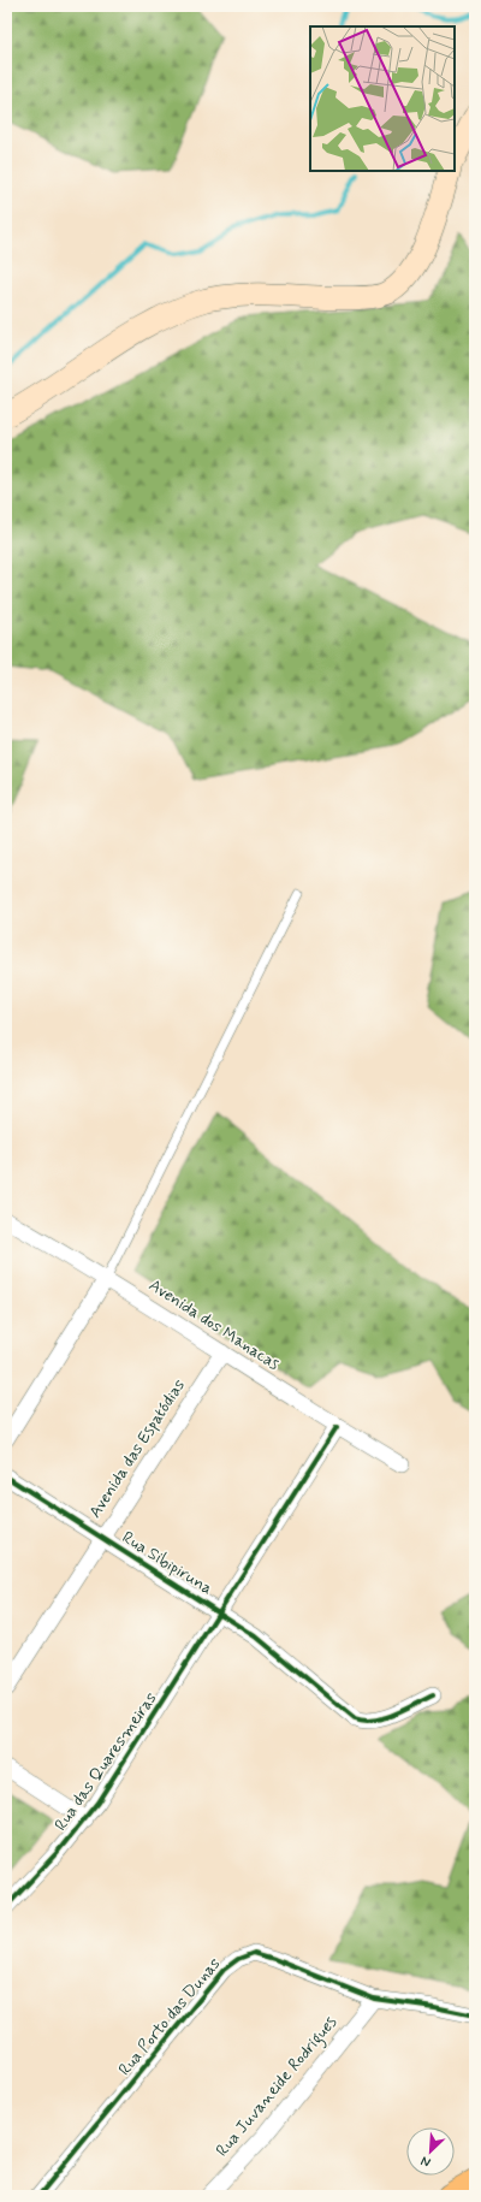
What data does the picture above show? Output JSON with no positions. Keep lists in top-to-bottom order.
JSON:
{
  "streets": {
    "street": [
      "Avenida dos Manacas",
      "Avenida das Espatódias",
      "Rua Sibipiruna",
      "Rua das Quaresmeiras",
      "Rua Porto das Dunas",
      "Rua Juvaneide Rodrigues"
    ]
  },
  "crossings": [
    ["Avenida dos Manacas", "Avenida das Espatódias"],
    ["Avenida dos Manacas", "Rua das Quaresmeiras"],
    ["Avenida das Espatódias", "Rua Sibipiruna"],
    ["Rua Sibipiruna", "Rua das Quaresmeiras"],
    ["Rua Porto das Dunas", "Rua Juvaneide Rodrigues"]
  ],
  "north": "bottom left"
}
